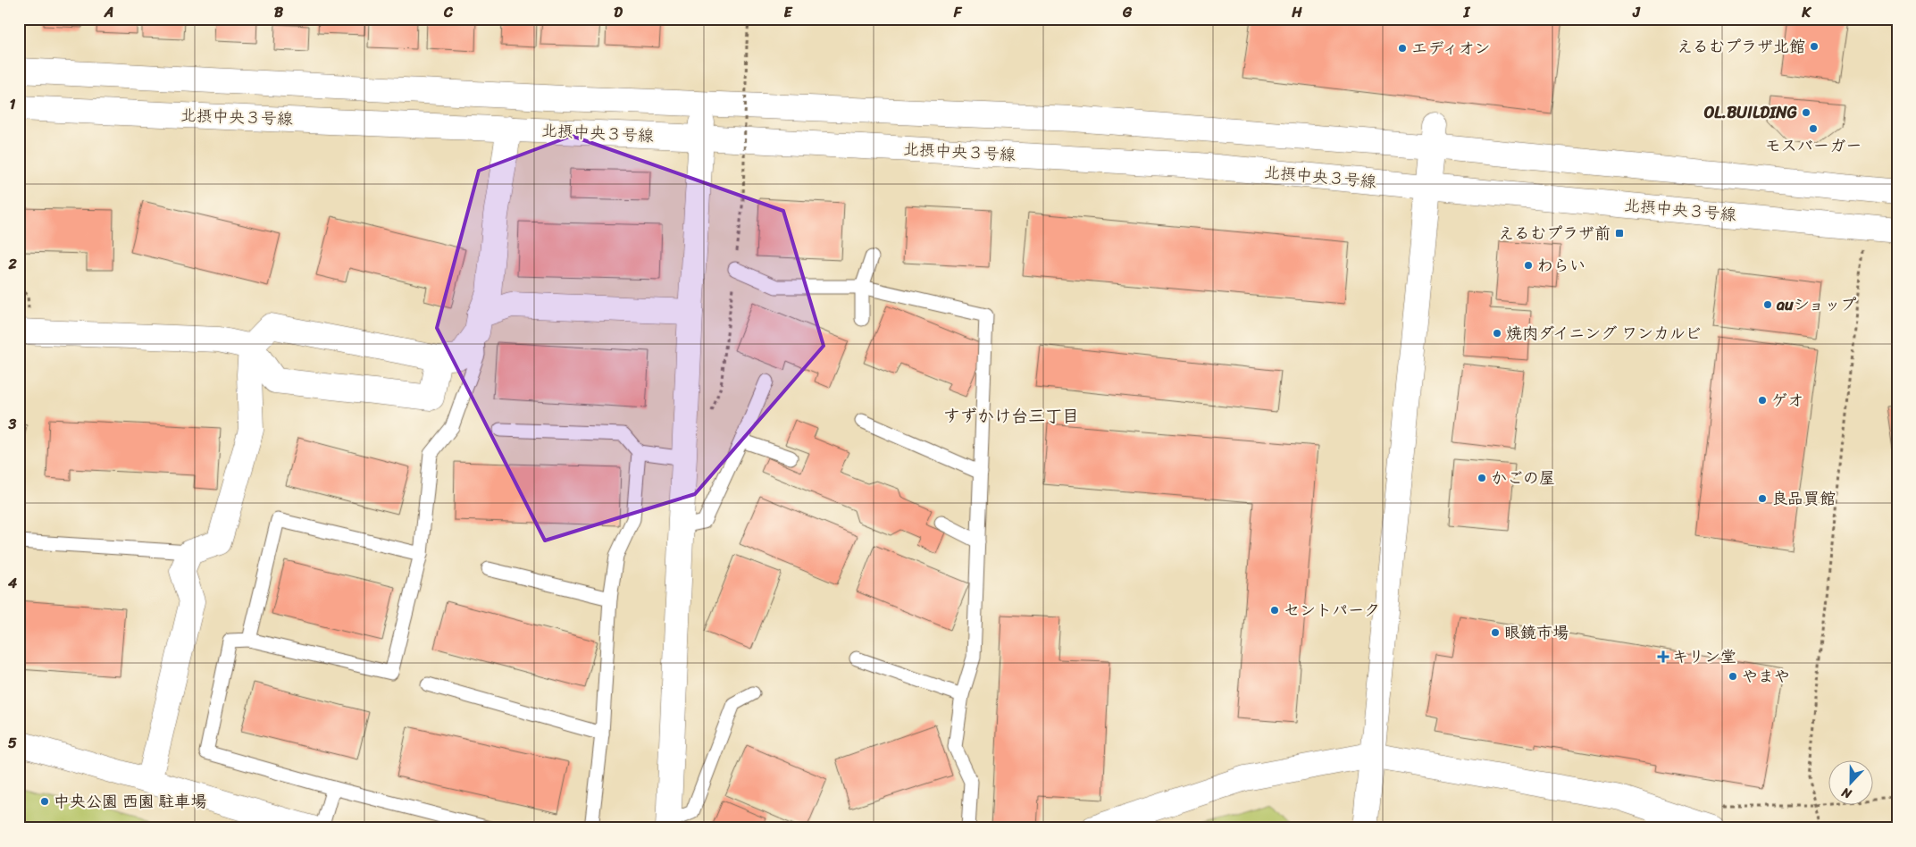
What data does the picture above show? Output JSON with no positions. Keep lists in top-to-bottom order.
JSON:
{
  "streets": {
    "street": ["北摂中央３号線"]
  },
  "districts": ["すずかけ台三丁目"],
  "places": {
    "other": [
      "えるむプラザ北館",
      "エディオン",
      "OL.BUILDING",
      "モスバーガー",
      "わらい",
      "auショップ",
      "焼肉ダイニング ワンカルビ",
      "ゲオ",
      "かごの屋",
      "良品買館",
      "セントパーク",
      "眼鏡市場",
      "やまや",
      "中央公園 西園 駐車場"
    ],
    "transit": ["えるむプラザ前"],
    "health": ["キリン堂"]
  },
  "north": "bottom",
  "grid": {
    "columns": [
      "A",
      "B",
      "C",
      "D",
      "E",
      "F",
      "G",
      "H",
      "I",
      "J",
      "K"
    ],
    "rows": [
      "1",
      "2",
      "3",
      "4",
      "5"
    ]
  }
}
